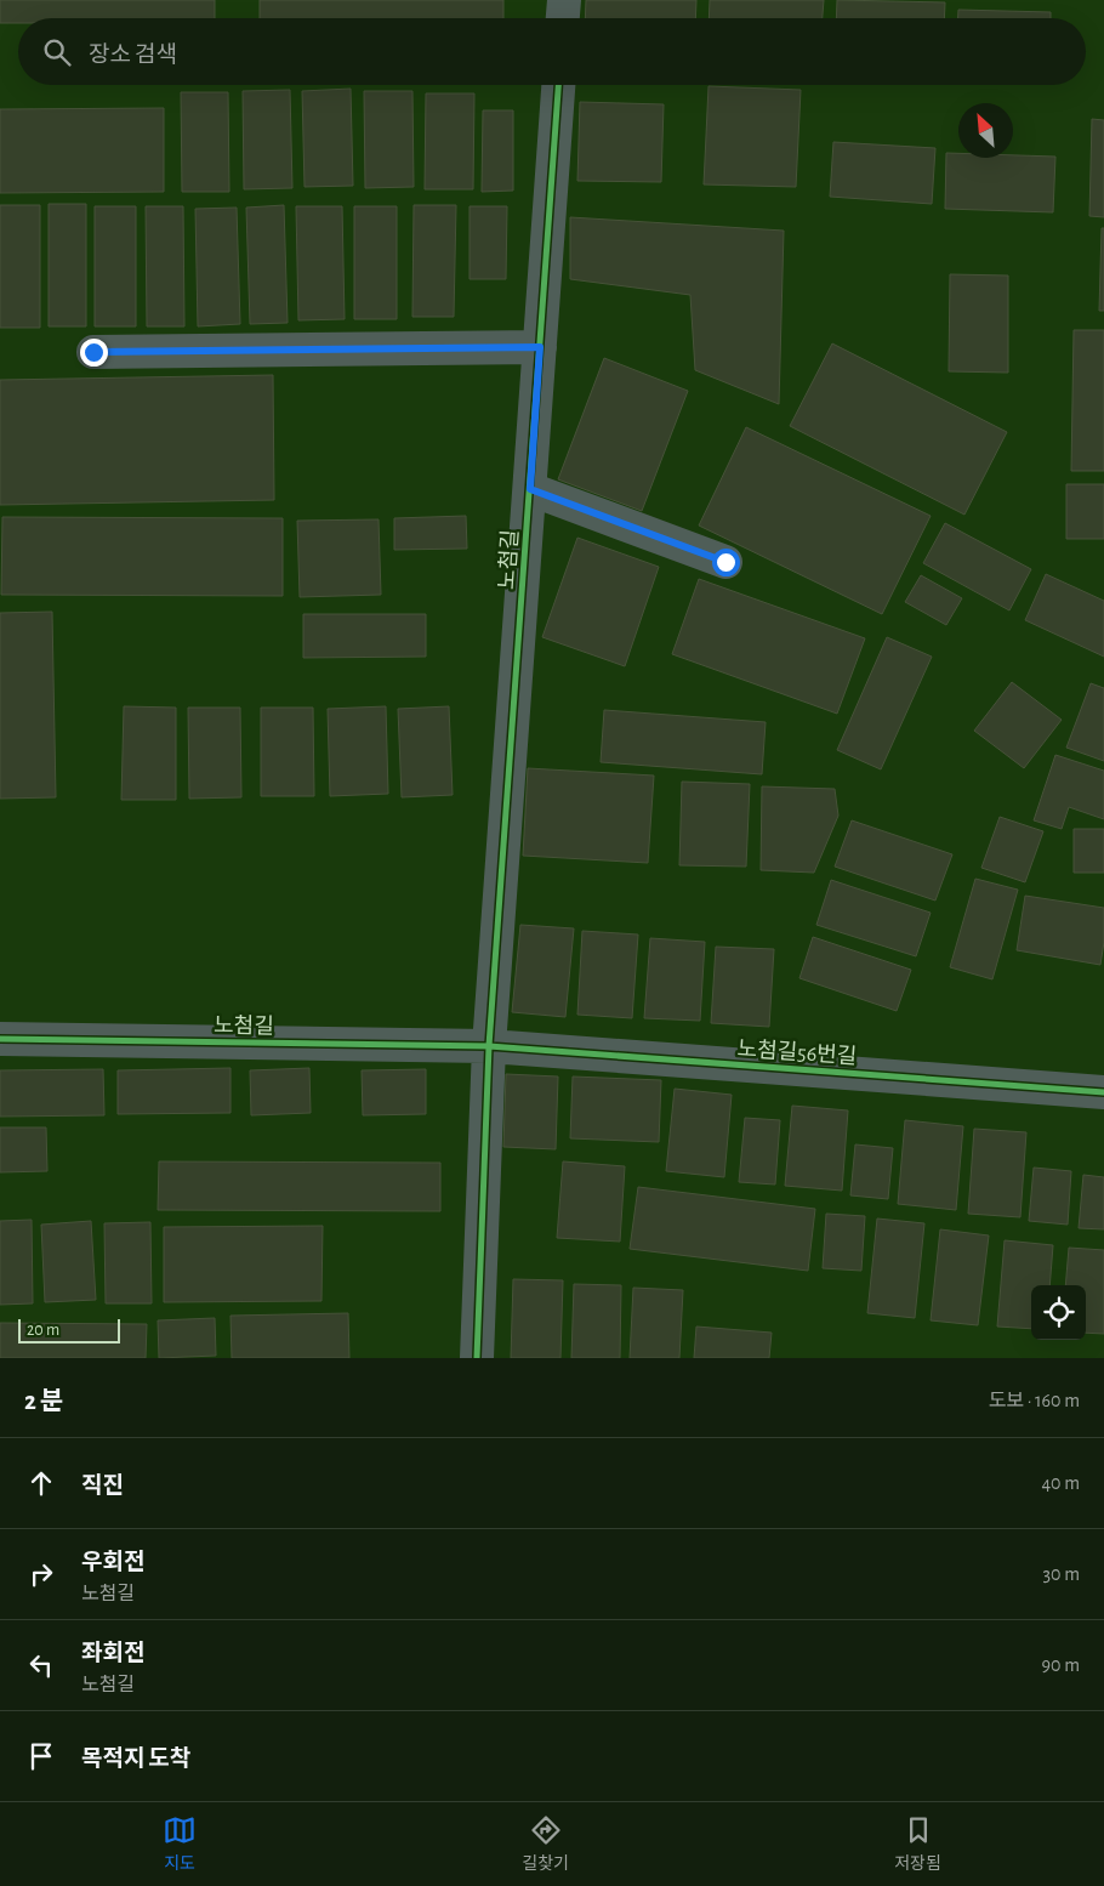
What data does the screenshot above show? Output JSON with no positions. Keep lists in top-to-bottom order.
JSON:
{
  "streets": {
    "street": ["노첨길", "노첨길56번길"]
  },
  "crossings": [
    ["노첨길", "노첨길56번길"]
  ],
  "scale_bar": "20 m",
  "north": "top left",
  "page": {
    "search": "장소 검색",
    "scale": "20 m",
    "heading": ["2 분", "도보 · 160 m"],
    "list": [
      ["직진", "40 m"],
      ["우회전", "노첨길", "30 m"],
      ["좌회전", "노첨길", "90 m"],
      "목적지 도착"
    ],
    "nav": ["지도", "길찾기", "저장됨"]
  }
}
